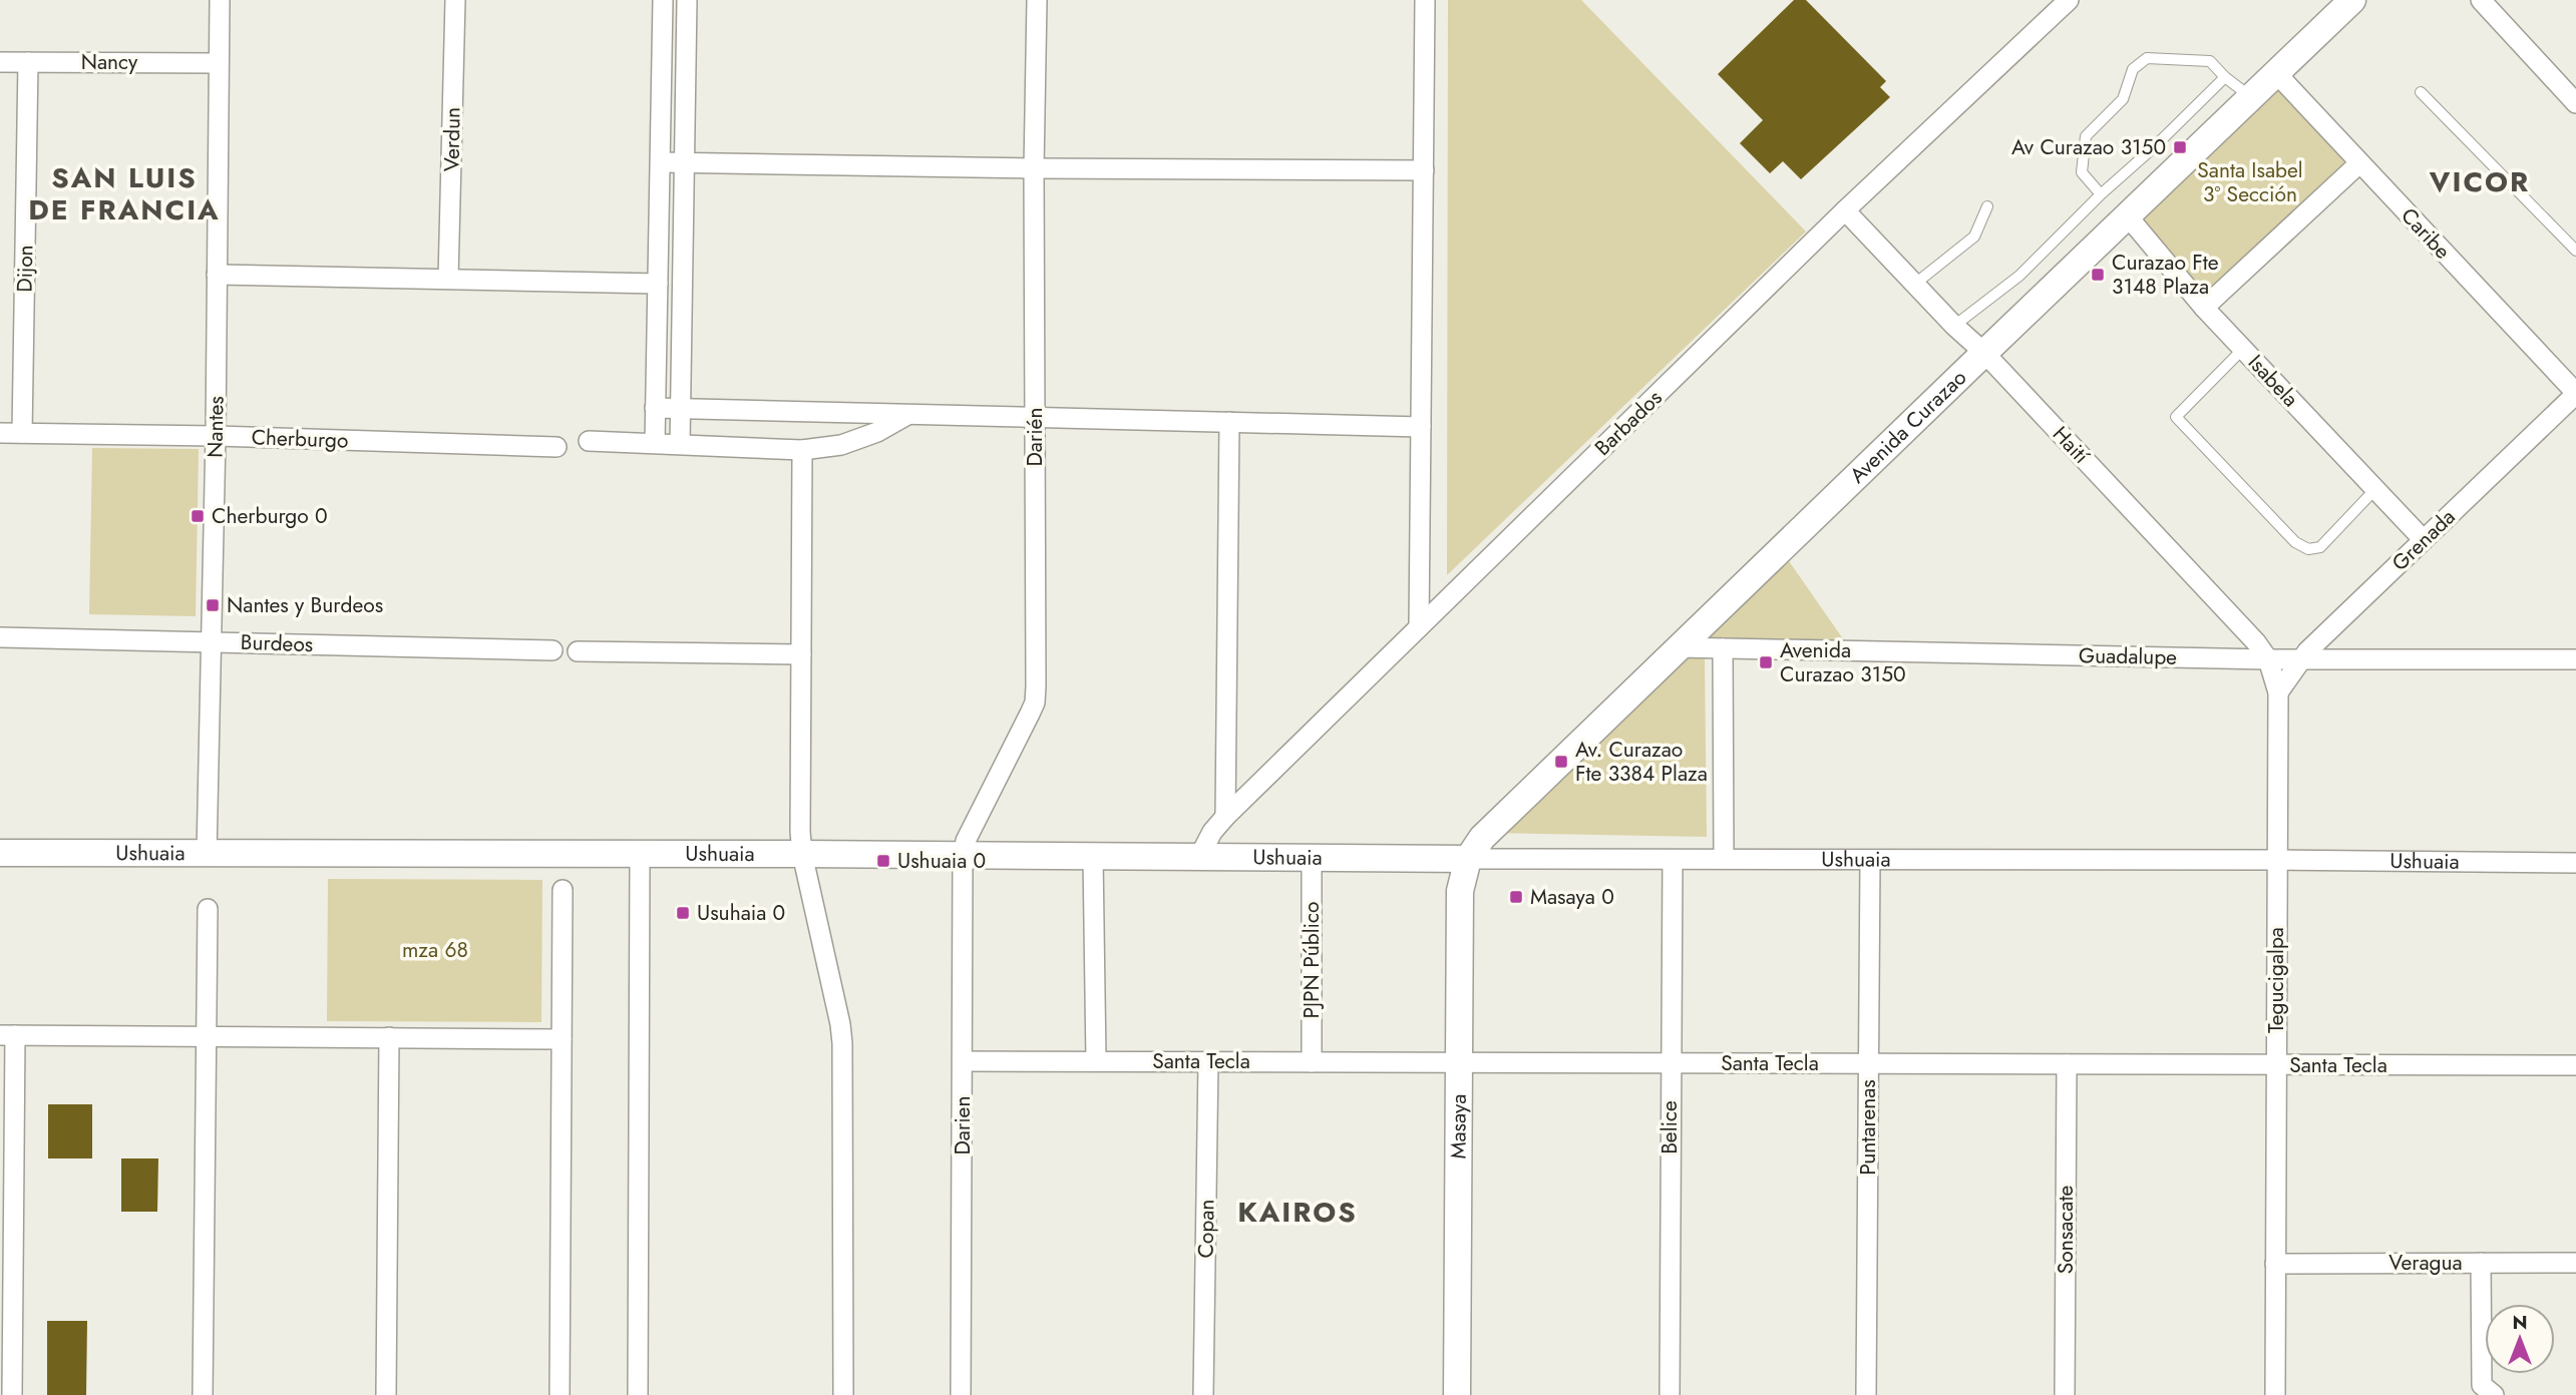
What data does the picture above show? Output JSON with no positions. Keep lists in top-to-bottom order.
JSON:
{
  "streets": {
    "street": [
      "Nancy",
      "Verdun",
      "Caribe",
      "Dijon",
      "Isabela",
      "Barbados",
      "Nantes",
      "Avenida Curazao",
      "Darién",
      "Cherburgo",
      "Haití",
      "Grenada",
      "Burdeos",
      "Guadalupe",
      "Ushuaia",
      "PJPN Público",
      "Tegucigalpa",
      "Santa Tecla",
      "Darien",
      "Masaya",
      "Belice",
      "Puntarenas",
      "Copan",
      "Sonsacate",
      "Veragua"
    ]
  },
  "crossings": [
    ["Nancy", "Dijon"],
    ["Nancy", "Nantes"],
    ["Caribe", "Avenida Curazao"],
    ["Caribe", "Grenada"],
    ["Dijon", "Cherburgo"],
    ["Isabela", "Avenida Curazao"],
    ["Isabela", "Grenada"],
    ["Barbados", "Haití"],
    ["Barbados", "Ushuaia"],
    ["Nantes", "Cherburgo"],
    ["Nantes", "Burdeos"],
    ["Nantes", "Ushuaia"],
    ["Avenida Curazao", "Haití"],
    ["Avenida Curazao", "Guadalupe"],
    ["Avenida Curazao", "Ushuaia"],
    ["Avenida Curazao", "Masaya"],
    ["Darién", "Ushuaia"],
    ["Darién", "Darien"],
    ["Haití", "Grenada"],
    ["Haití", "Guadalupe"],
    ["Haití", "Tegucigalpa"],
    ["Grenada", "Guadalupe"],
    ["Grenada", "Tegucigalpa"],
    ["Ushuaia", "PJPN Público"],
    ["Ushuaia", "Tegucigalpa"],
    ["Ushuaia", "Darien"],
    ["Ushuaia", "Masaya"],
    ["Ushuaia", "Belice"],
    ["Ushuaia", "Puntarenas"],
    ["PJPN Público", "Santa Tecla"],
    ["Tegucigalpa", "Santa Tecla"],
    ["Tegucigalpa", "Veragua"],
    ["Santa Tecla", "Darien"],
    ["Santa Tecla", "Masaya"],
    ["Santa Tecla", "Belice"],
    ["Santa Tecla", "Puntarenas"],
    ["Santa Tecla", "Copan"],
    ["Santa Tecla", "Sonsacate"]
  ],
  "districts": ["SAN LUIS DE FRANCIA", "VICOR", "KAIROS"],
  "parks": ["Santa Isabel 3° Sección", "mza 68"],
  "places": {
    "transit": [
      "Av Curazao 3150",
      "Curazao Fte 3148 Plaza",
      "Cherburgo 0",
      "Nantes y Burdeos",
      "Avenida Curazao 3150",
      "Av. Curazao Fte 3384 Plaza",
      "Ushuaia 0",
      "Masaya 0",
      "Usuhaia 0"
    ]
  },
  "north": "top"
}
